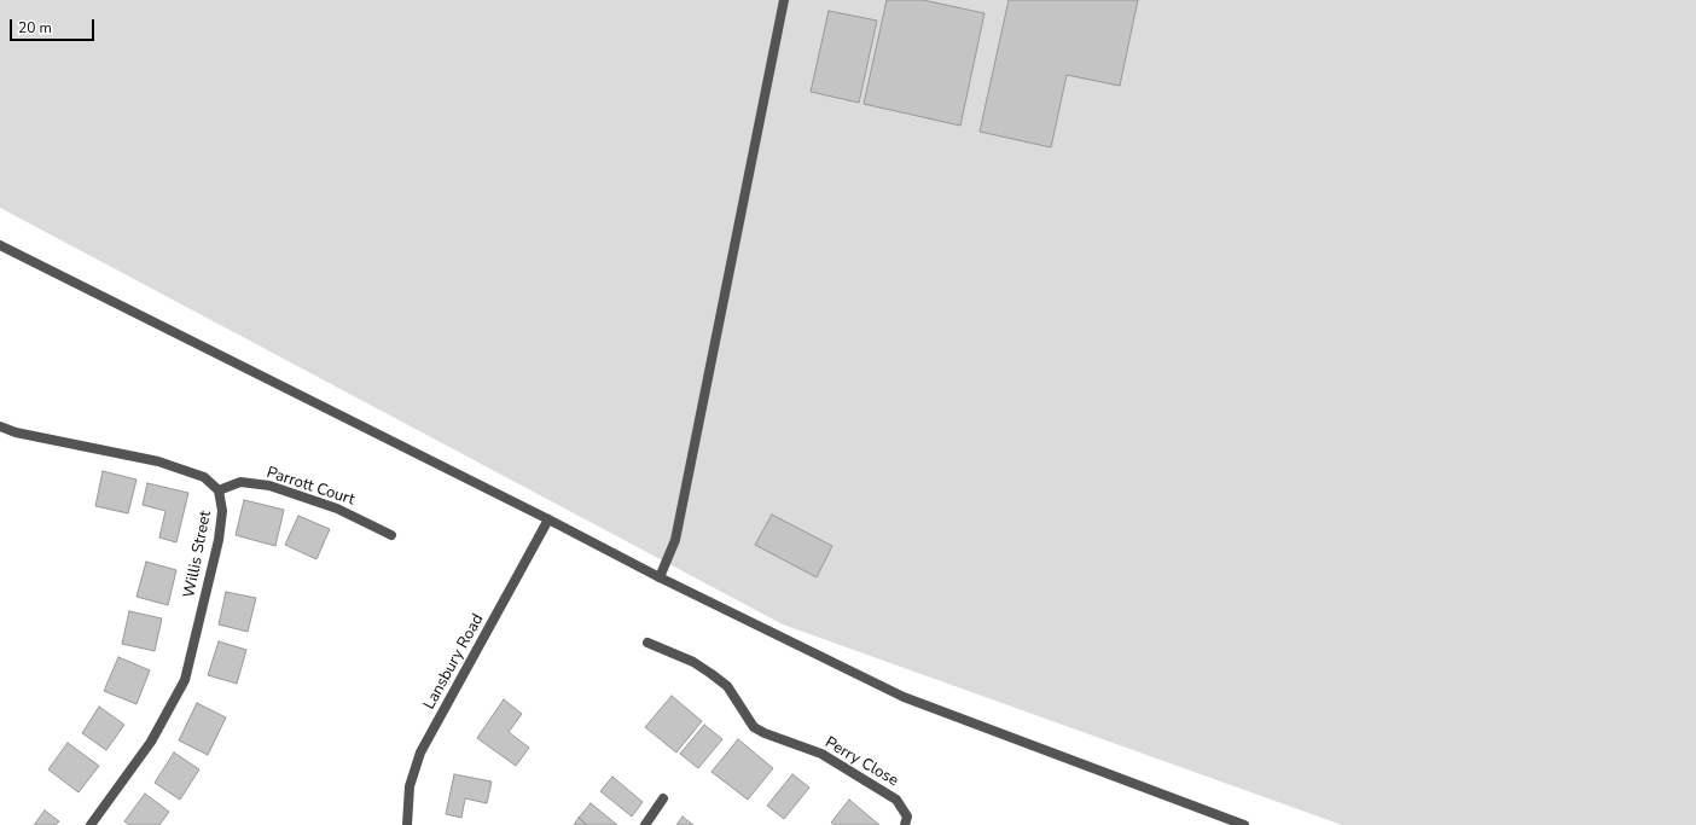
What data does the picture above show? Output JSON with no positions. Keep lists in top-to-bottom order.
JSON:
{
  "streets": {
    "street": [
      "Parrott Court",
      "Willis Street",
      "Lansbury Road",
      "Perry Close"
    ]
  },
  "crossings": [
    ["Parrott Court", "Willis Street"]
  ],
  "scale_bar": "20 m"
}
